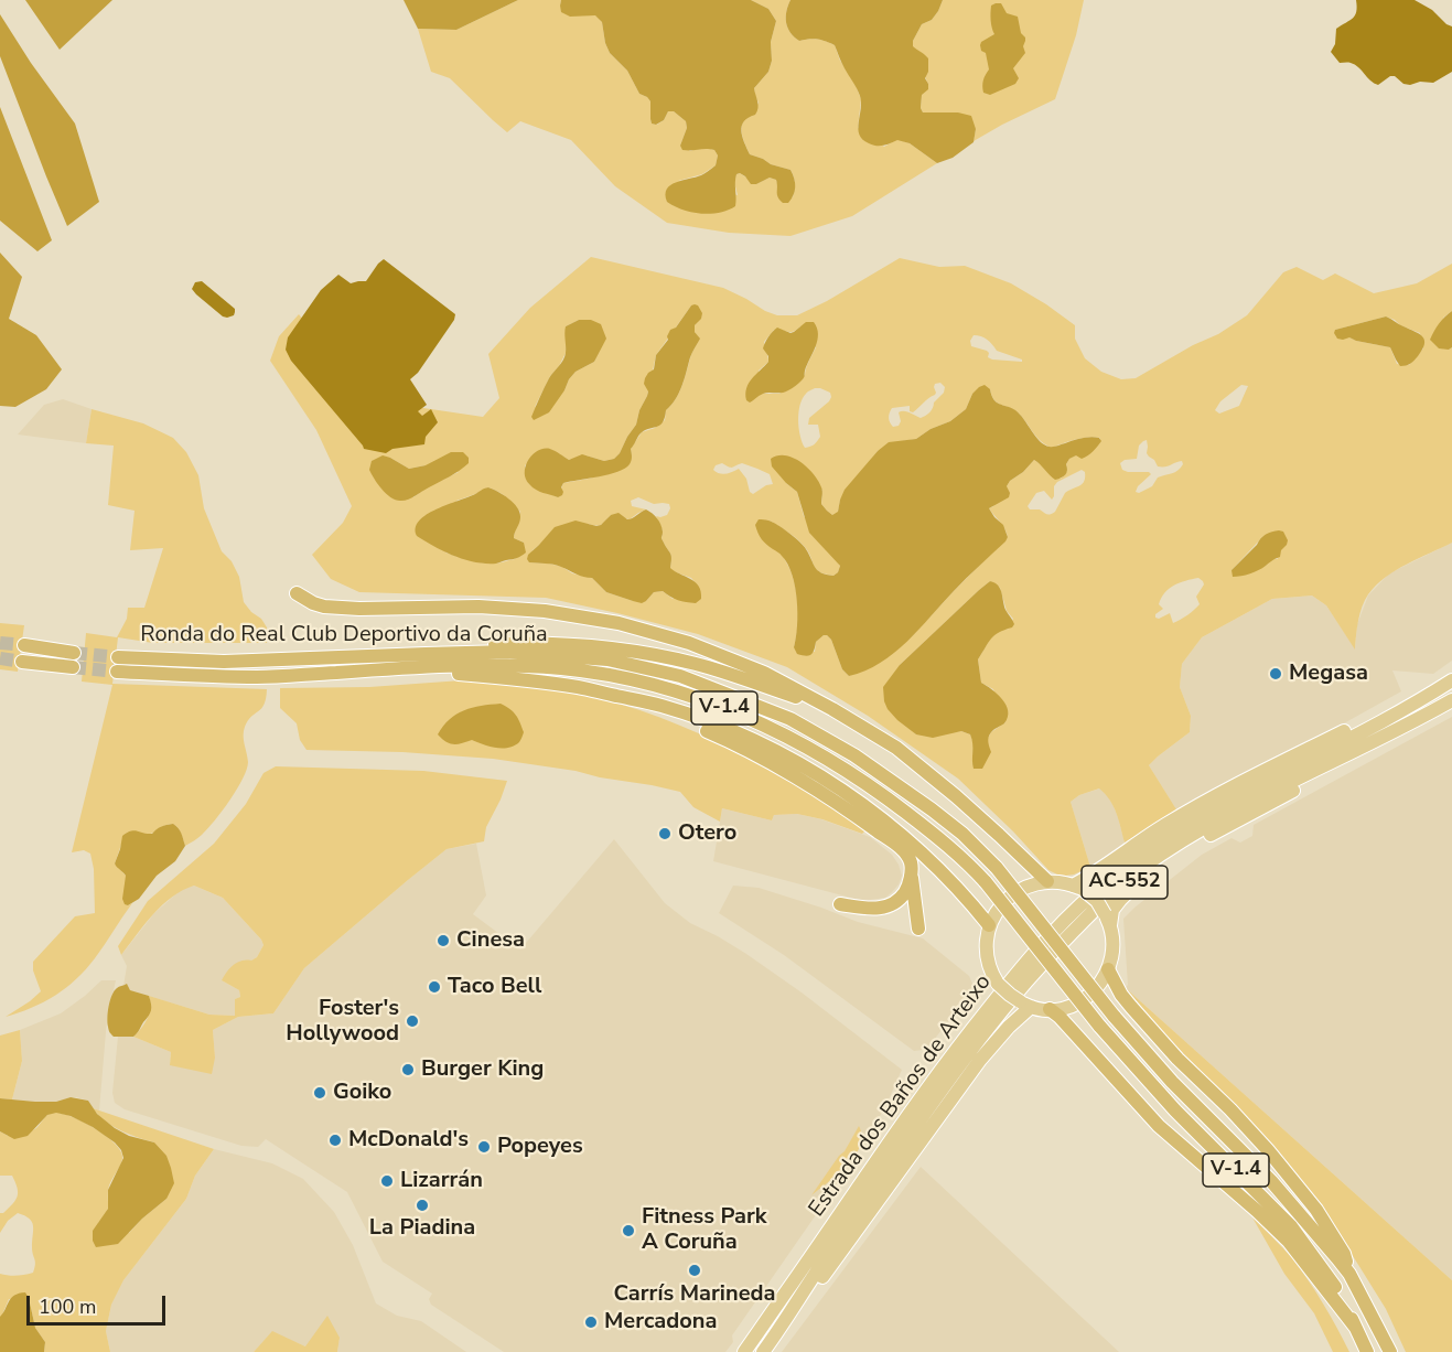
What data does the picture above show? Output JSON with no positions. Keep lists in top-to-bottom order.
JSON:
{
  "streets": {
    "highway": ["Ronda do Real Club Deportivo da Coruña", "V-1.4"],
    "main road": ["AC-552", "Estrada dos Baños de Arteixo"]
  },
  "crossings": [
    ["AC-552", "Estrada dos Baños de Arteixo"]
  ],
  "places": [
    "Megasa",
    "Otero",
    "Cinesa",
    "Taco Bell",
    "Foster's Hollywood",
    "Burger King",
    "Goiko",
    "McDonald's",
    "Popeyes",
    "Lizarrán",
    "La Piadina",
    "Fitness Park A Coruña",
    "Carrís Marineda",
    "Mercadona"
  ],
  "scale_bar": "100 m"
}
